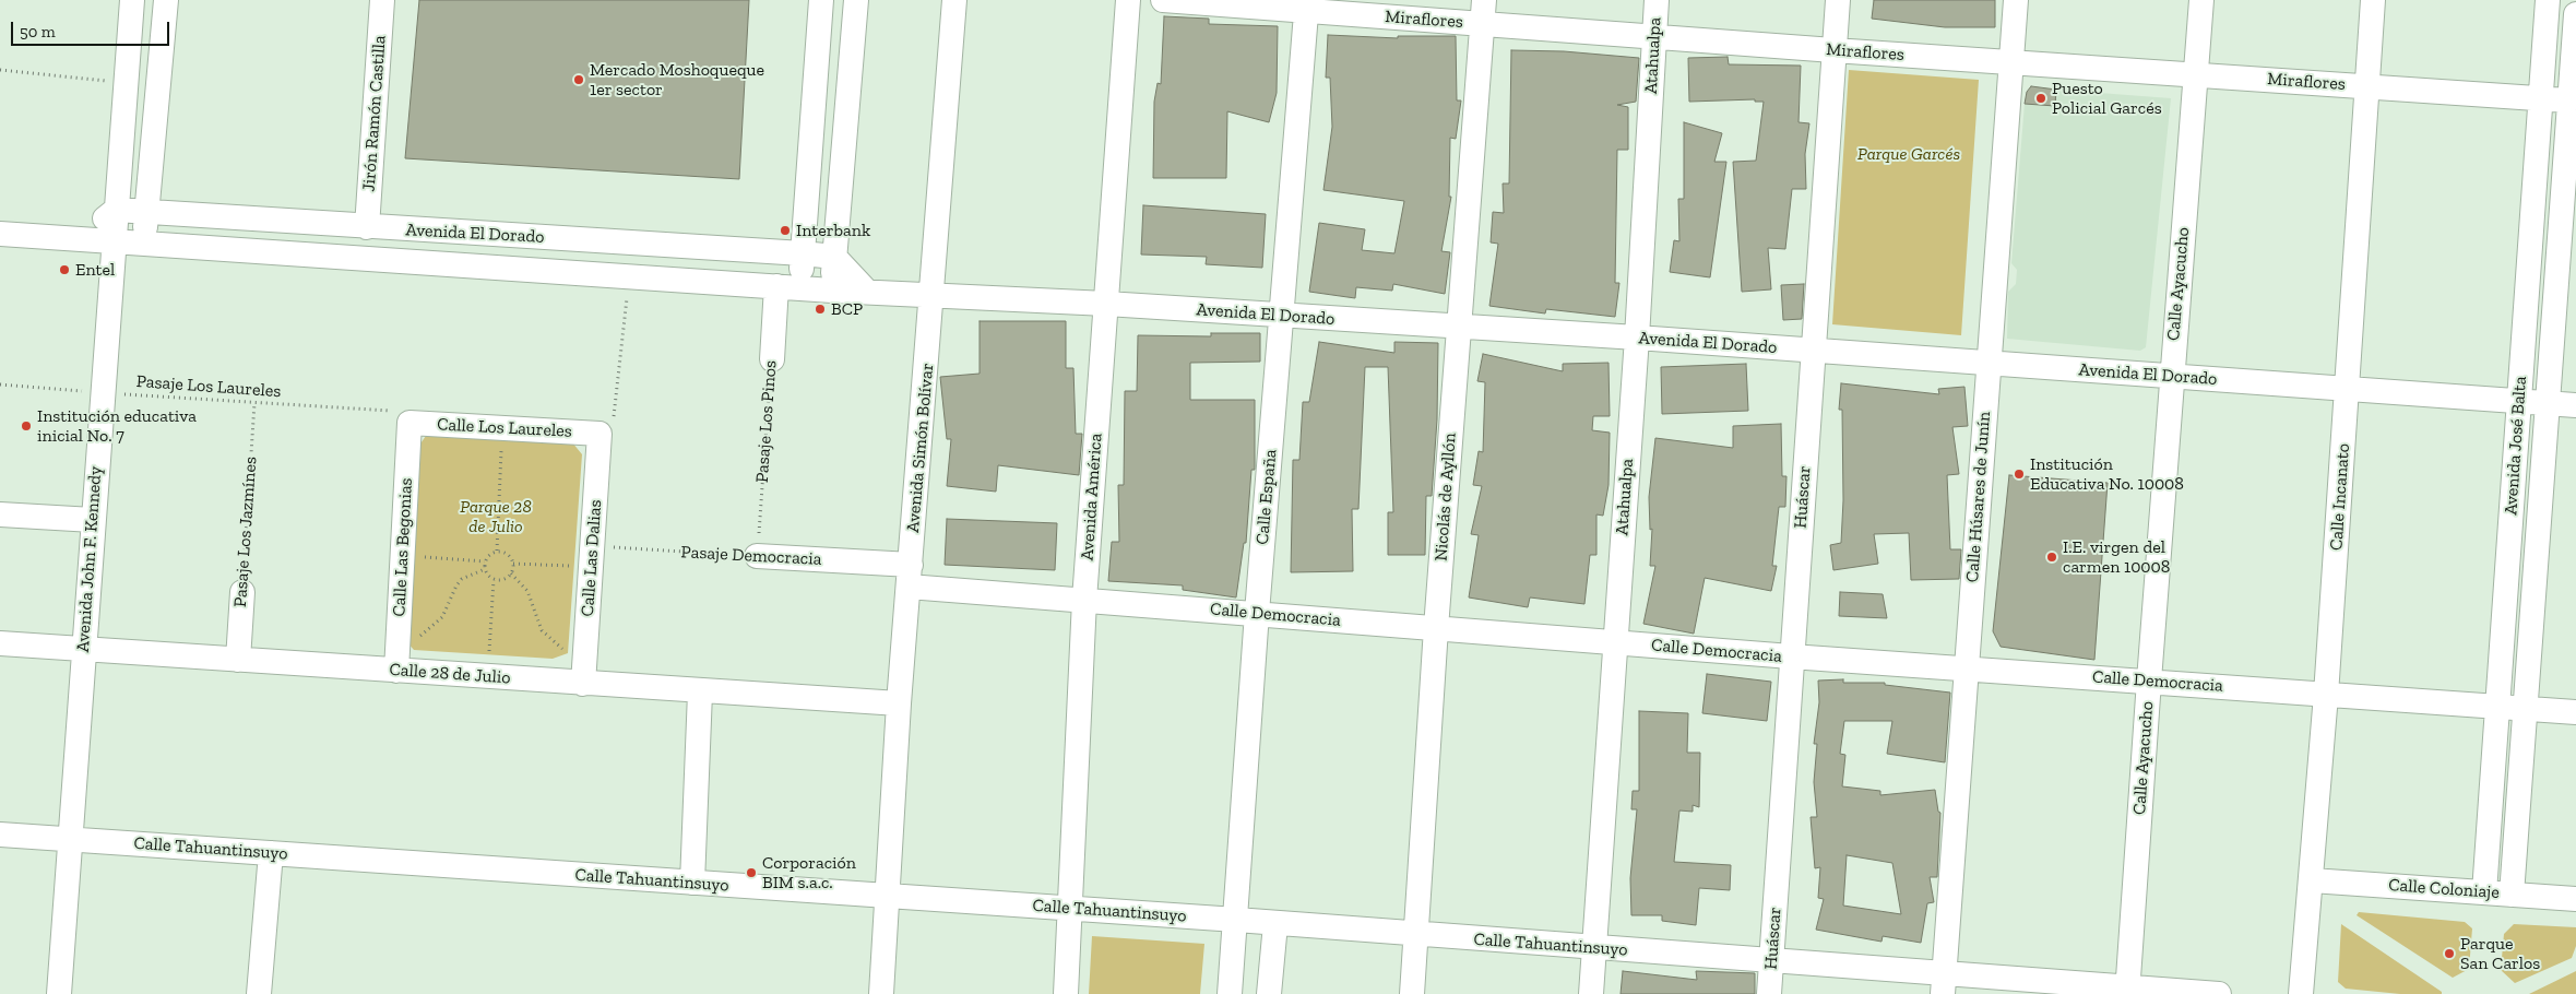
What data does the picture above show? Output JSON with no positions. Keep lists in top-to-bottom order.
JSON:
{
  "streets": {
    "street": [
      "Miraflores",
      "Atahualpa",
      "Jirón Ramón Castilla",
      "Avenida El Dorado",
      "Calle Ayacucho",
      "Pasaje Los Pinos",
      "Calle Los Laureles",
      "Avenida José Balta",
      "Avenida Simón Bolívar",
      "Avenida América",
      "Calle España",
      "Nicolás de Ayllón",
      "Huáscar",
      "Calle Húsares de Junín",
      "Calle Incanato",
      "Pasaje Los Jazmínes",
      "Calle Las Begonias",
      "Pasaje Democracia",
      "Calle Las Dalias",
      "Avenida John F. Kennedy",
      "Calle Democracia",
      "Calle 28 de Julio",
      "Calle Tahuantinsuyo",
      "Calle Coloniaje"
    ],
    "path": ["Pasaje Los Laureles"]
  },
  "crossings": [
    ["Miraflores", "Atahualpa"],
    ["Miraflores", "Calle Ayacucho"],
    ["Miraflores", "Avenida José Balta"],
    ["Miraflores", "Calle España"],
    ["Miraflores", "Nicolás de Ayllón"],
    ["Miraflores", "Huáscar"],
    ["Miraflores", "Calle Húsares de Junín"],
    ["Miraflores", "Calle Incanato"],
    ["Atahualpa", "Avenida El Dorado"],
    ["Atahualpa", "Calle Democracia"],
    ["Atahualpa", "Calle Tahuantinsuyo"],
    ["Jirón Ramón Castilla", "Avenida El Dorado"],
    ["Avenida El Dorado", "Calle Ayacucho"],
    ["Avenida El Dorado", "Pasaje Los Pinos"],
    ["Avenida El Dorado", "Avenida José Balta"],
    ["Avenida El Dorado", "Avenida Simón Bolívar"],
    ["Avenida El Dorado", "Avenida América"],
    ["Avenida El Dorado", "Calle España"],
    ["Avenida El Dorado", "Nicolás de Ayllón"],
    ["Avenida El Dorado", "Huáscar"],
    ["Avenida El Dorado", "Calle Húsares de Junín"],
    ["Avenida El Dorado", "Calle Incanato"],
    ["Avenida El Dorado", "Avenida John F. Kennedy"],
    ["Calle Ayacucho", "Calle Democracia"],
    ["Calle Ayacucho", "Calle Tahuantinsuyo"],
    ["Pasaje Los Laureles", "Calle Los Laureles"],
    ["Pasaje Los Laureles", "Pasaje Los Jazmínes"],
    ["Pasaje Los Laureles", "Calle Las Begonias"],
    ["Pasaje Los Laureles", "Avenida John F. Kennedy"],
    ["Pasaje Los Pinos", "Pasaje Democracia"],
    ["Calle Los Laureles", "Calle Las Begonias"],
    ["Calle Los Laureles", "Calle Las Dalias"],
    ["Avenida José Balta", "Calle Democracia"],
    ["Avenida José Balta", "Calle Coloniaje"],
    ["Avenida Simón Bolívar", "Pasaje Democracia"],
    ["Avenida Simón Bolívar", "Calle Democracia"],
    ["Avenida Simón Bolívar", "Calle 28 de Julio"],
    ["Avenida Simón Bolívar", "Calle Tahuantinsuyo"],
    ["Avenida América", "Calle Democracia"],
    ["Avenida América", "Calle Tahuantinsuyo"],
    ["Calle España", "Calle Democracia"],
    ["Calle España", "Calle Tahuantinsuyo"],
    ["Nicolás de Ayllón", "Calle Democracia"],
    ["Nicolás de Ayllón", "Calle Tahuantinsuyo"],
    ["Huáscar", "Calle Democracia"],
    ["Huáscar", "Calle Tahuantinsuyo"],
    ["Calle Húsares de Junín", "Calle Democracia"],
    ["Calle Húsares de Junín", "Calle Tahuantinsuyo"],
    ["Calle Incanato", "Calle Democracia"],
    ["Calle Incanato", "Calle Coloniaje"],
    ["Pasaje Los Jazmínes", "Calle 28 de Julio"],
    ["Calle Las Begonias", "Calle 28 de Julio"],
    ["Pasaje Democracia", "Calle Las Dalias"],
    ["Pasaje Democracia", "Calle Democracia"],
    ["Calle Las Dalias", "Calle 28 de Julio"],
    ["Avenida John F. Kennedy", "Calle 28 de Julio"],
    ["Avenida John F. Kennedy", "Calle Tahuantinsuyo"]
  ],
  "parks": ["Parque Garcés", "Parque 28 de Julio"],
  "places": [
    "Mercado Moshoqueque 1er sector",
    "Puesto Policial Garcés",
    "Interbank",
    "Entel",
    "BCP",
    "Institución educativa inicial No. 7",
    "Institución Educativa No. 10008",
    "I.E. virgen del carmen 10008",
    "Corporación BIM s.a.c.",
    "Parque San Carlos"
  ],
  "scale_bar": "50 m"
}
